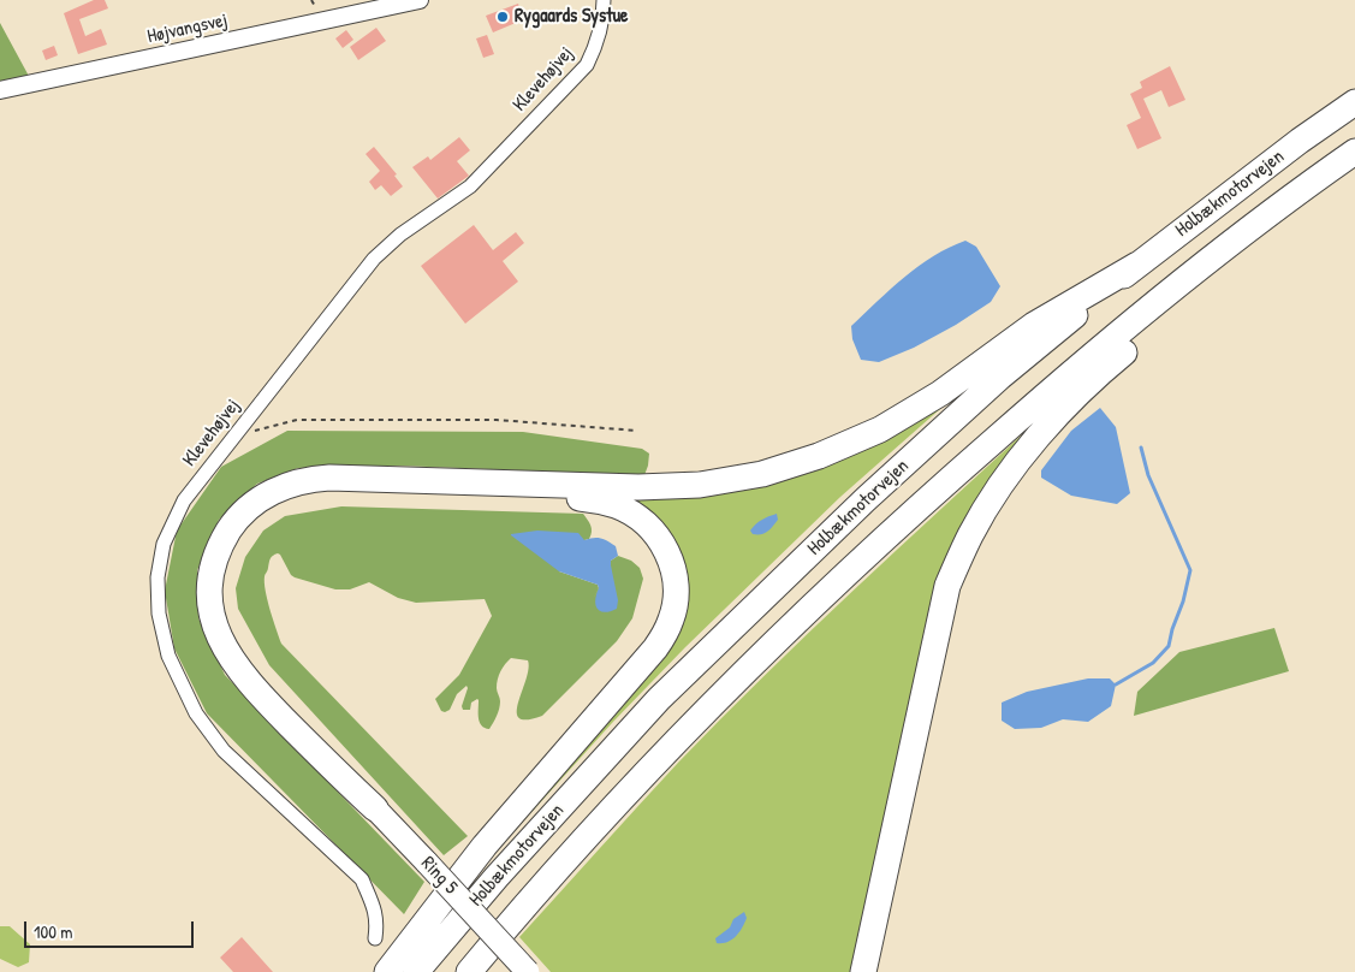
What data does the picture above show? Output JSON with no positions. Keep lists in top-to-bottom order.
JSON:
{
  "streets": {
    "highway": ["Holbækmotorvejen", "Ring 5"],
    "street": ["Højvangsvej", "Klevehøjvej"]
  },
  "places": ["Rygaards Systue"],
  "scale_bar": "100 m"
}
